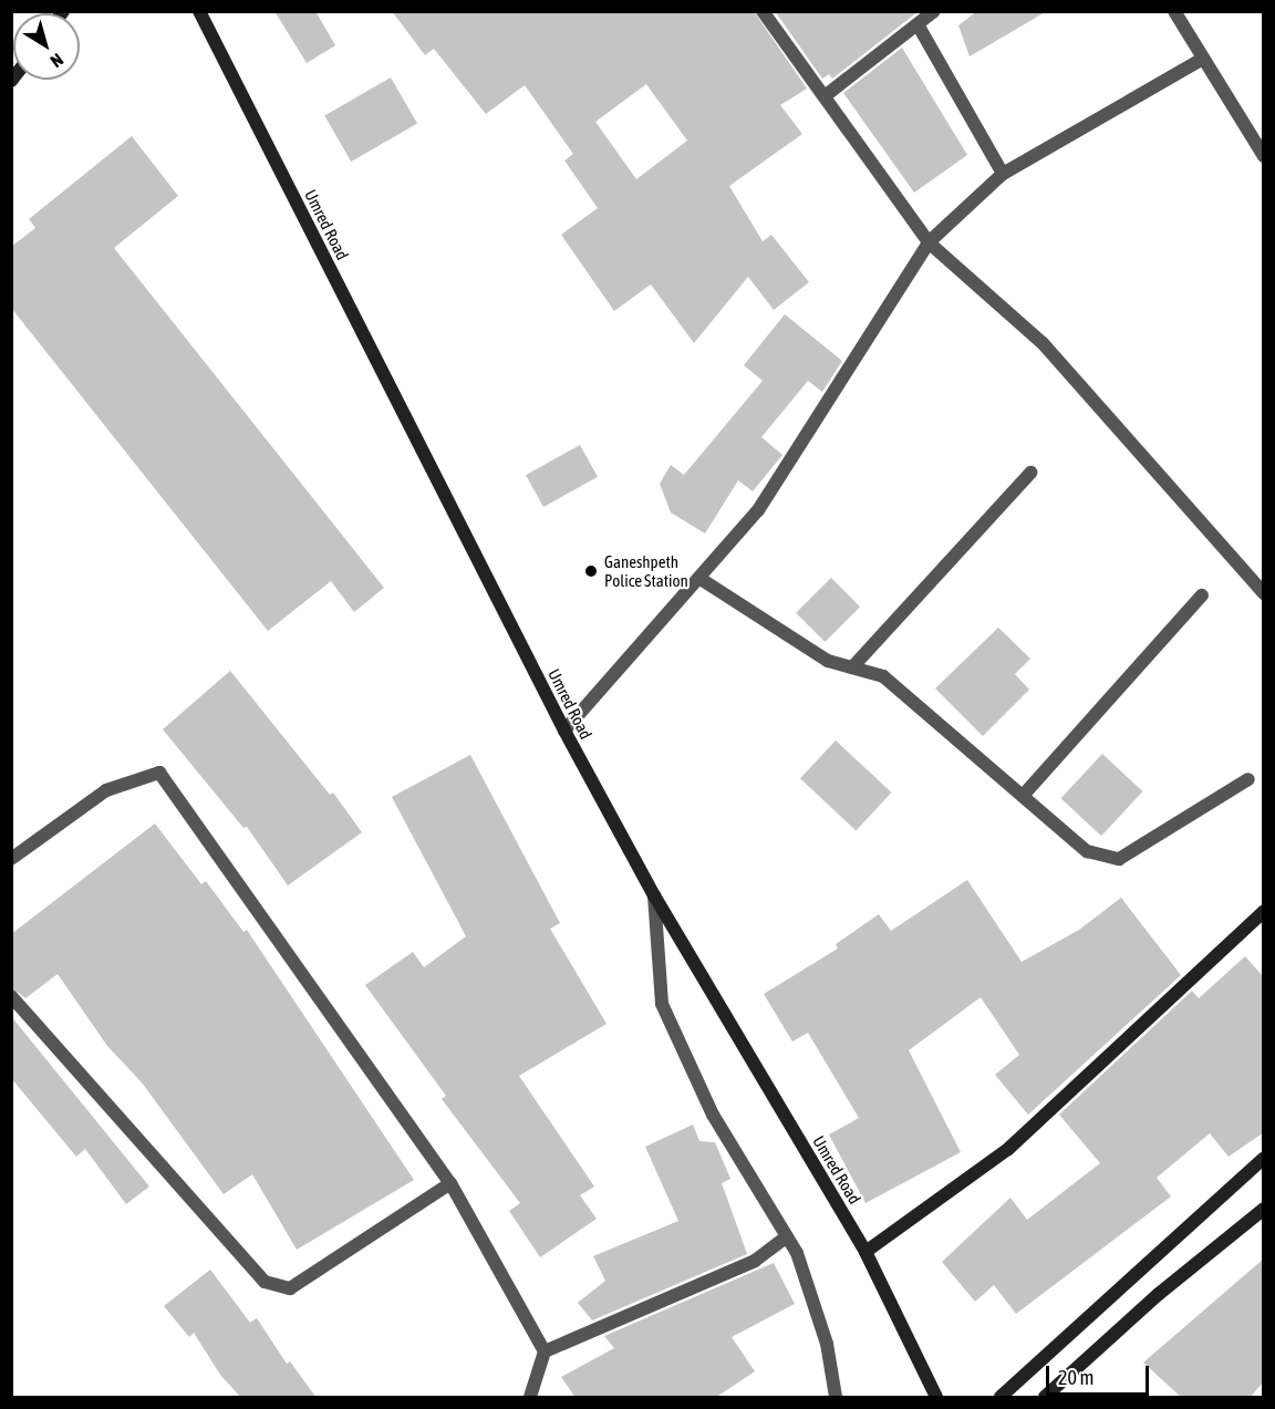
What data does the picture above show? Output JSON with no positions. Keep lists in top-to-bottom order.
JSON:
{
  "streets": {
    "street": ["Umred Road"]
  },
  "places": ["Ganeshpeth Police Station"],
  "scale_bar": "20 m",
  "north": "bottom right"
}
